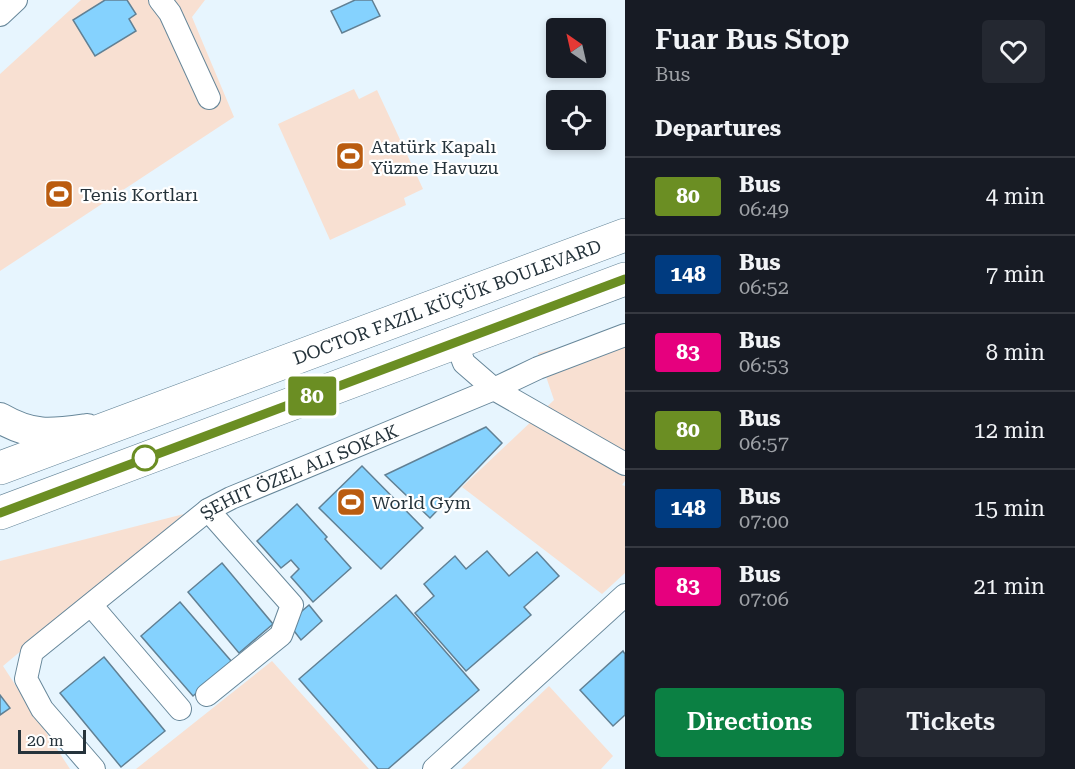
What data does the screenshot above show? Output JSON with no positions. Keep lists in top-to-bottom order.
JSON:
{
  "streets": {
    "street": ["ŞEHIT ÖZEL ALI SOKAK"]
  },
  "places": {
    "sports": ["Atatürk Kapalı Yüzme Havuzu", "Tenis Kortları", "World Gym"]
  },
  "lines": ["bus line 80"],
  "scale_bar": "20 m",
  "north": "top left",
  "page": {
    "on_map": "80",
    "heading": [
      ["Fuar Bus Stop", "Bus"],
      "Departures"
    ],
    "list": [
      {
        "mark": "80",
        "name": "Bus",
        "note": "06:49",
        "value": "4 min"
      },
      {
        "mark": "148",
        "name": "Bus",
        "note": "06:52",
        "value": "7 min"
      },
      {
        "mark": "83",
        "name": "Bus",
        "note": "06:53",
        "value": "8 min"
      },
      {
        "mark": "80",
        "name": "Bus",
        "note": "06:57",
        "value": "12 min"
      },
      {
        "mark": "148",
        "name": "Bus",
        "note": "07:00",
        "value": "15 min"
      },
      {
        "mark": "83",
        "name": "Bus",
        "note": "07:06",
        "value": "21 min"
      }
    ],
    "buttons": ["Directions", "Tickets"],
    "scale": "20 m"
  }
}
